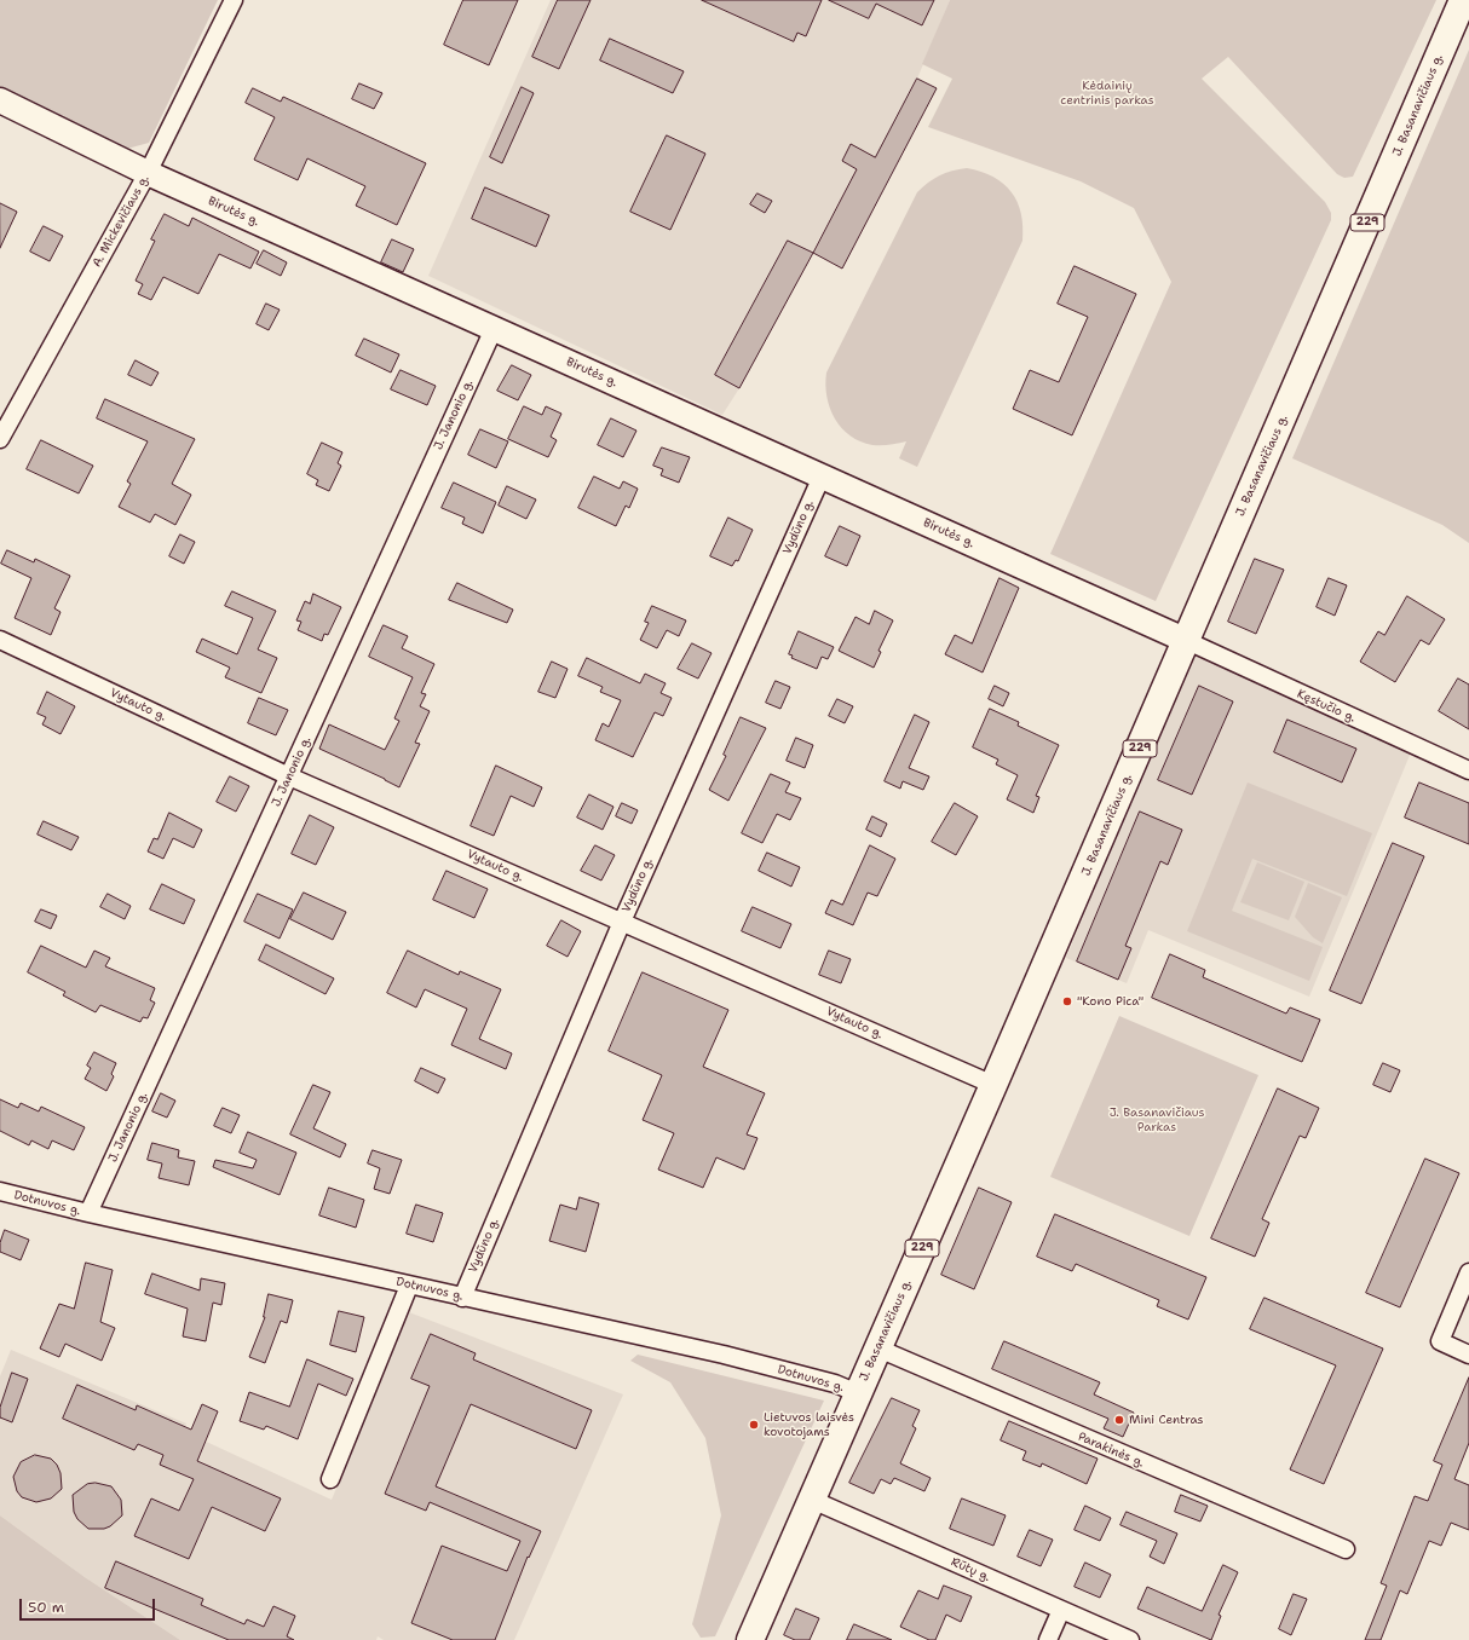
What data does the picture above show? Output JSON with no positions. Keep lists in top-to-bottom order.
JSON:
{
  "streets": {
    "main road": ["J. Basanavičiaus g.", "229"],
    "street": [
      "Birutės g.",
      "A. Mickevičiaus g.",
      "J. Janonio g.",
      "Vydūno g.",
      "Vytauto g.",
      "Kęstučio g.",
      "Dotnuvos g.",
      "Parakinės g.",
      "Rūtų g."
    ]
  },
  "crossings": [
    ["J. Basanavičiaus g.", "Birutės g."],
    ["J. Basanavičiaus g.", "Vytauto g."],
    ["J. Basanavičiaus g.", "Kęstučio g."],
    ["J. Basanavičiaus g.", "Dotnuvos g."],
    ["J. Basanavičiaus g.", "Parakinės g."],
    ["J. Basanavičiaus g.", "Rūtų g."],
    ["Birutės g.", "A. Mickevičiaus g."],
    ["Birutės g.", "J. Janonio g."],
    ["Birutės g.", "Vydūno g."],
    ["Birutės g.", "Kęstučio g."],
    ["J. Janonio g.", "Vytauto g."],
    ["J. Janonio g.", "Dotnuvos g."],
    ["Vydūno g.", "Vytauto g."],
    ["Vydūno g.", "Dotnuvos g."]
  ],
  "parks": ["Kėdainių centrinis parkas", "J. Basanavičiaus Parkas"],
  "places": ["\"Kono Pica\"", "Mini Centras", "Lietuvos laisvės kovotojams"],
  "scale_bar": "50 m"
}
